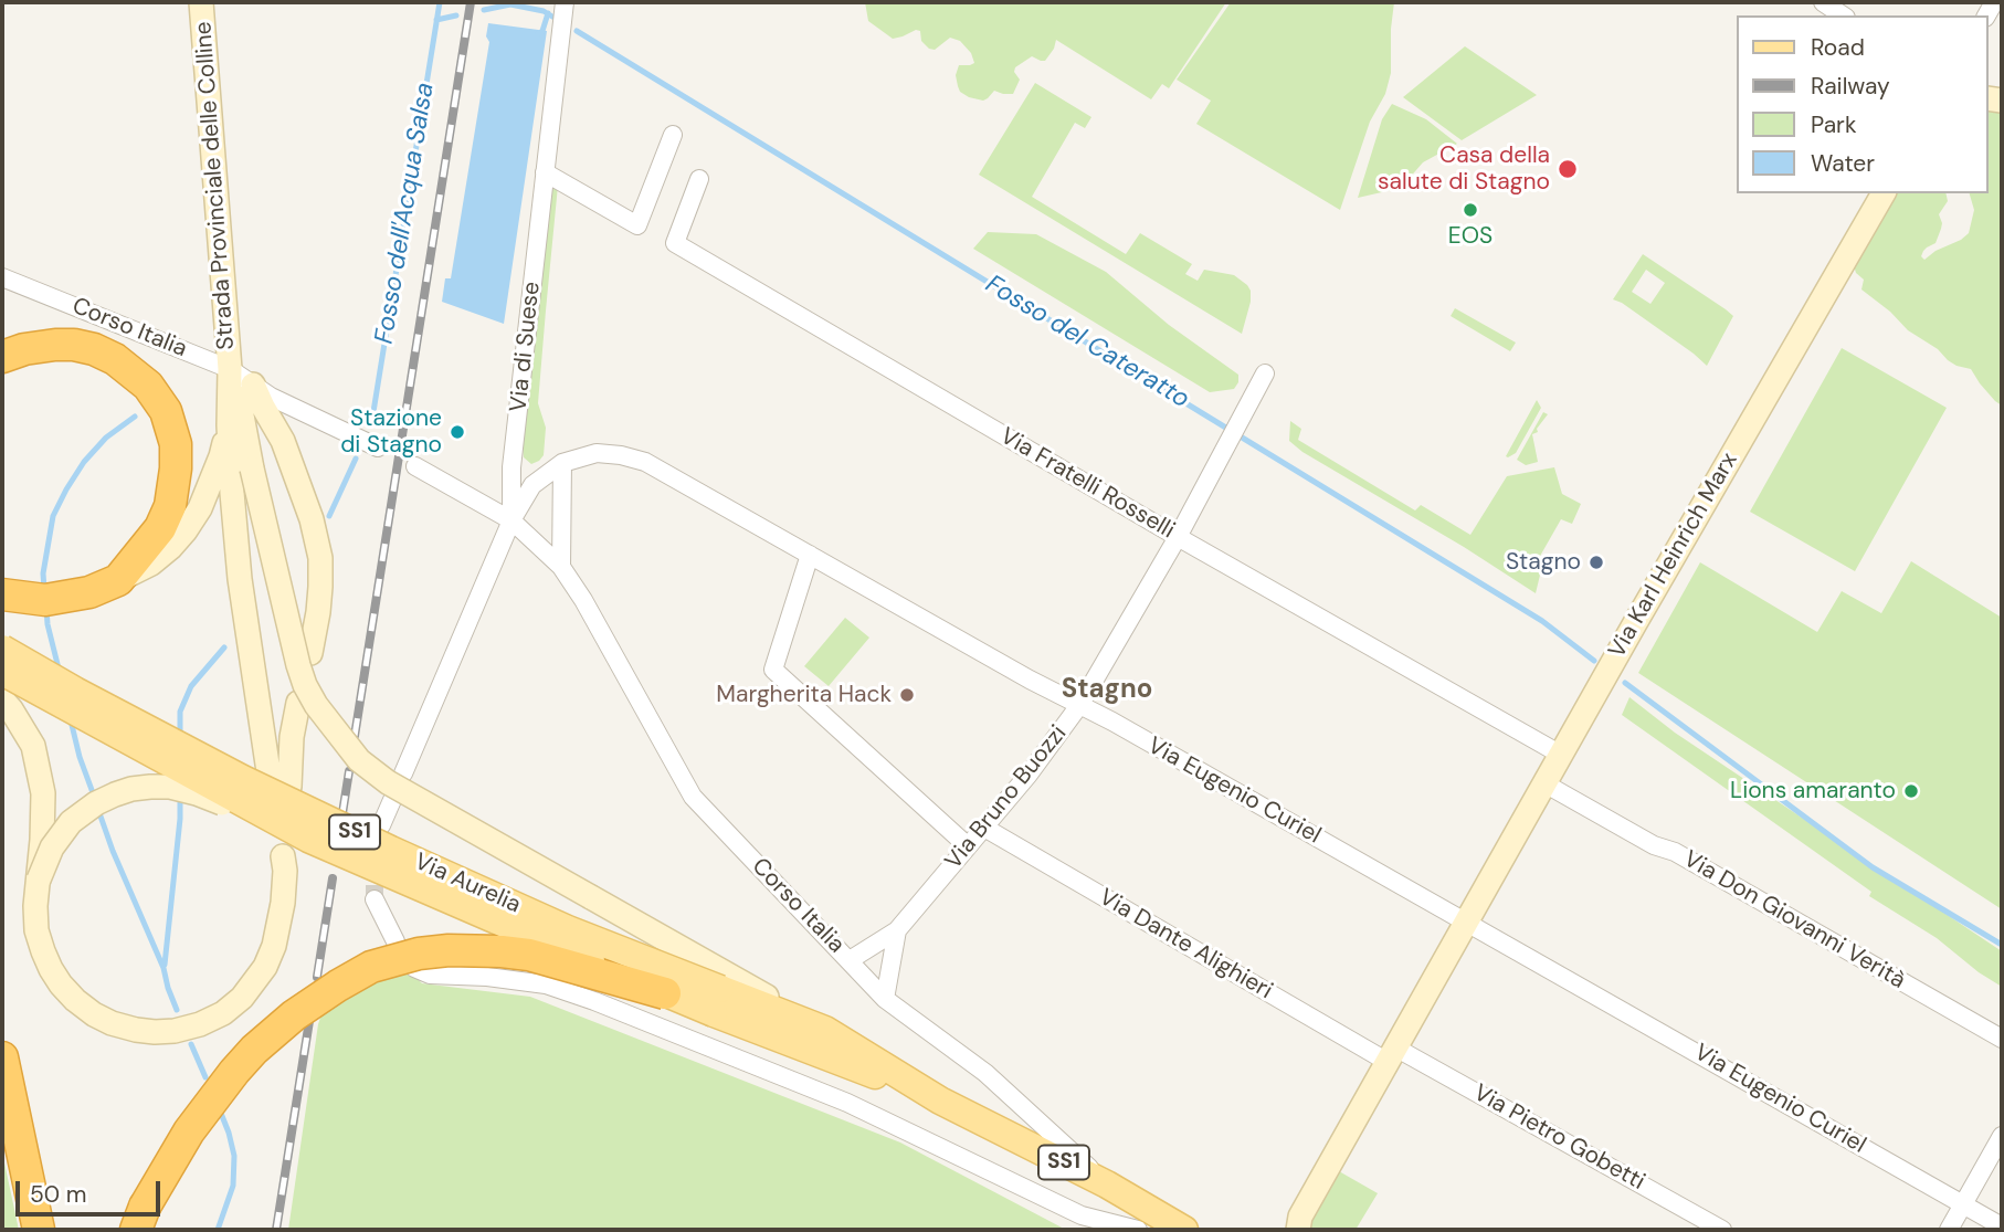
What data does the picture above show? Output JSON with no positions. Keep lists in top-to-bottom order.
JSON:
{
  "streets": {
    "main road": [
      "Strada Provinciale delle Colline",
      "Via Karl Heinrich Marx",
      "SS1",
      "Via Aurelia"
    ],
    "street": [
      "Corso Italia",
      "Via di Suese",
      "Via Fratelli Rosselli",
      "Via Eugenio Curiel",
      "Via Bruno Buozzi",
      "Via Don Giovanni Verità",
      "Via Dante Alighieri",
      "Via Pietro Gobetti"
    ]
  },
  "crossings": [
    ["Strada Provinciale delle Colline", "Corso Italia"],
    ["Corso Italia", "Via di Suese"],
    ["Corso Italia", "Via Eugenio Curiel"],
    ["Corso Italia", "Via Bruno Buozzi"],
    ["Corso Italia", "Via Aurelia"],
    ["Via di Suese", "Via Eugenio Curiel"],
    ["Via Fratelli Rosselli", "Via Karl Heinrich Marx"],
    ["Via Fratelli Rosselli", "Via Bruno Buozzi"],
    ["Via Karl Heinrich Marx", "Via Eugenio Curiel"],
    ["Via Karl Heinrich Marx", "Via Don Giovanni Verità"],
    ["Via Karl Heinrich Marx", "Via Dante Alighieri"],
    ["Via Karl Heinrich Marx", "Via Pietro Gobetti"],
    ["Via Eugenio Curiel", "Via Bruno Buozzi"],
    ["Via Bruno Buozzi", "Via Dante Alighieri"],
    ["Via Dante Alighieri", "Via Pietro Gobetti"]
  ],
  "districts": ["Stagno"],
  "water": ["Fosso dell'Acqua Salsa", "Fosso del Cateratto"],
  "places": [
    "Casa della salute di Stagno",
    "EOS",
    "Stazione di Stagno",
    "Stagno",
    "Margherita Hack",
    "Lions amaranto"
  ],
  "legend": [
    "Road",
    "Railway",
    "Park",
    "Water"
  ],
  "scale_bar": "50 m"
}
